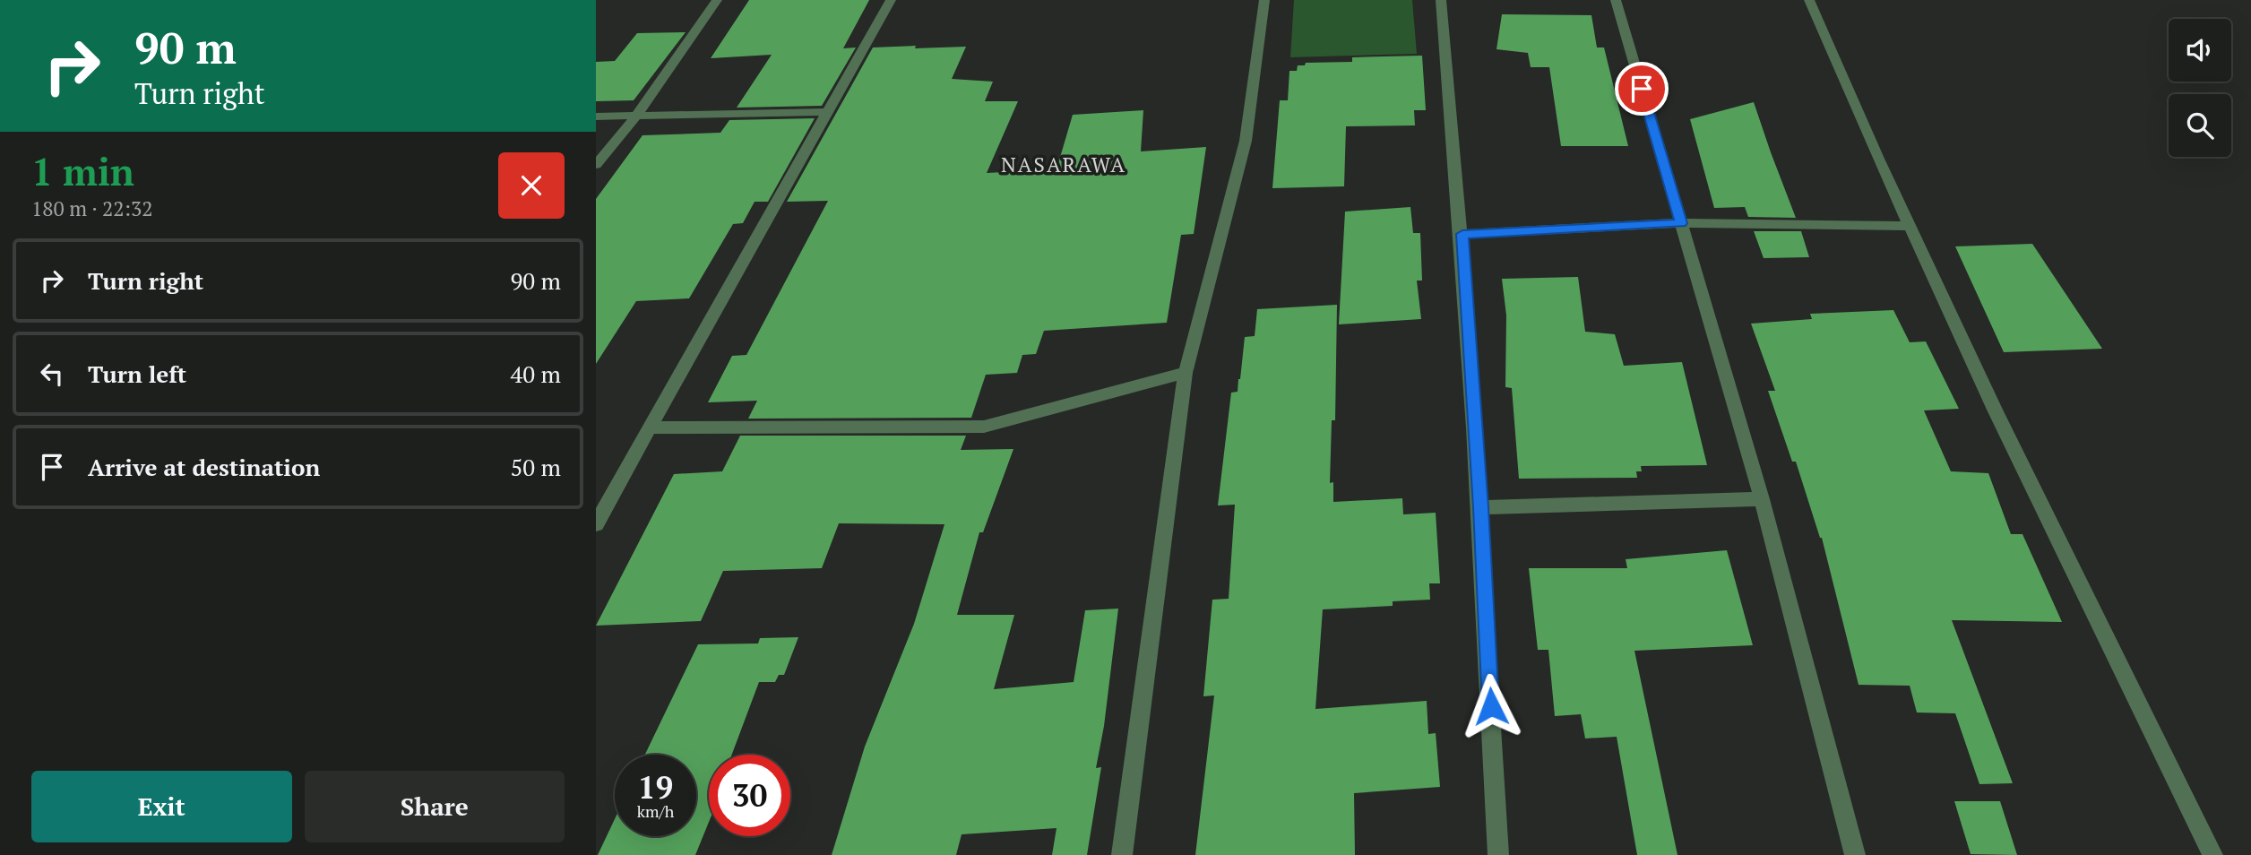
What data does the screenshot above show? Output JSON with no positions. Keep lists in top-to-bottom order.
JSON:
{
  "districts": ["NASARAWA"],
  "page": {
    "turn": ["90 m", "Turn right"],
    "heading": ["1 min", "180 m · 22:32"],
    "list": [
      {
        "name": "Turn right",
        "value": "90 m"
      },
      {
        "name": "Turn left",
        "value": "40 m"
      },
      {
        "name": "Arrive at destination",
        "value": "50 m"
      }
    ],
    "speed": "19 km/h",
    "limit": "30",
    "buttons": ["Exit", "Share"]
  }
}
